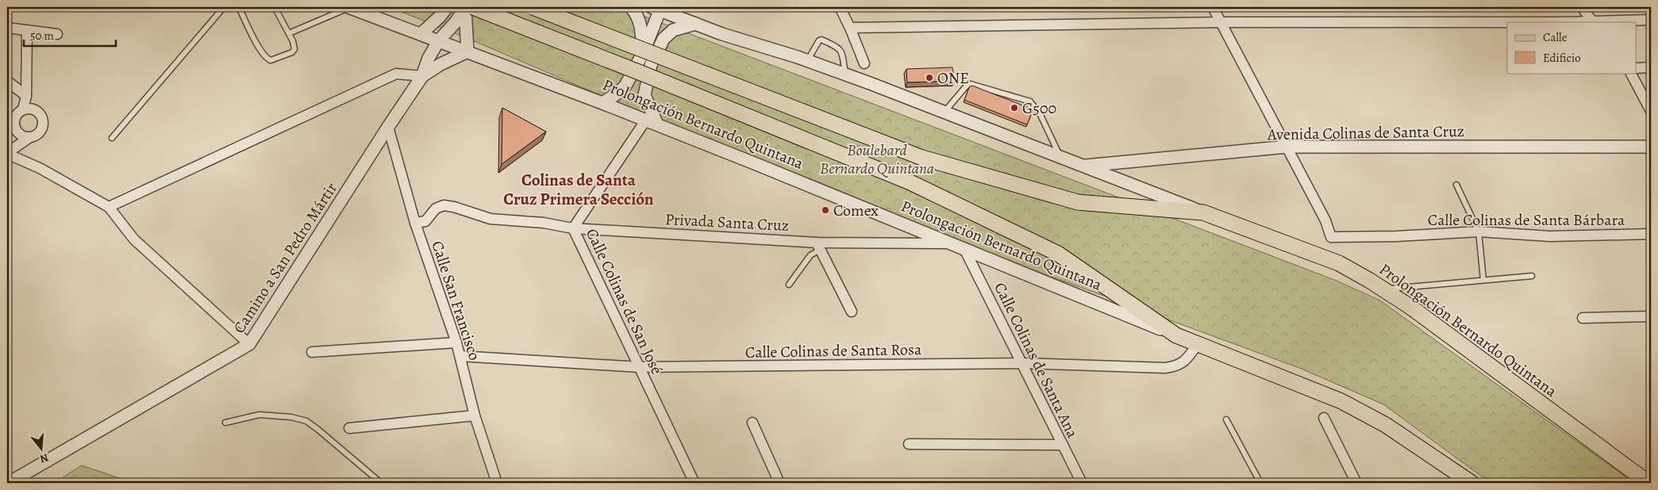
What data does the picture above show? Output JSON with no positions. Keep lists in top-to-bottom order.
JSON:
{
  "streets": {
    "main road": ["Prolongación Bernardo Quintana"],
    "street": [
      "Avenida Colinas de Santa Cruz",
      "Calle Colinas de Santa Bárbara",
      "Privada Santa Cruz",
      "Camino a San Pedro Mártir",
      "Calle San Francisco",
      "Calle Colinas de San José",
      "Calle Colinas de Santa Rosa",
      "Calle Colinas de Santa Ana"
    ]
  },
  "crossings": [
    ["Prolongación Bernardo Quintana", "Avenida Colinas de Santa Cruz"],
    ["Prolongación Bernardo Quintana", "Privada Santa Cruz"],
    ["Prolongación Bernardo Quintana", "Camino a San Pedro Mártir"],
    ["Prolongación Bernardo Quintana", "Calle Colinas de San José"],
    ["Prolongación Bernardo Quintana", "Calle Colinas de Santa Rosa"],
    ["Prolongación Bernardo Quintana", "Calle Colinas de Santa Ana"],
    ["Avenida Colinas de Santa Cruz", "Calle Colinas de Santa Bárbara"],
    ["Privada Santa Cruz", "Calle San Francisco"],
    ["Privada Santa Cruz", "Calle Colinas de San José"],
    ["Camino a San Pedro Mártir", "Calle San Francisco"],
    ["Calle San Francisco", "Calle Colinas de Santa Rosa"],
    ["Calle Colinas de San José", "Calle Colinas de Santa Rosa"],
    ["Calle Colinas de Santa Rosa", "Calle Colinas de Santa Ana"]
  ],
  "districts": ["Colinas de Santa Cruz Primera Sección"],
  "parks": ["Boulebard Bernardo Quintana"],
  "places": ["ONE", "G500", "Comex"],
  "legend": ["Calle", "Edificio"],
  "scale_bar": "50 m",
  "north": "bottom"
}
